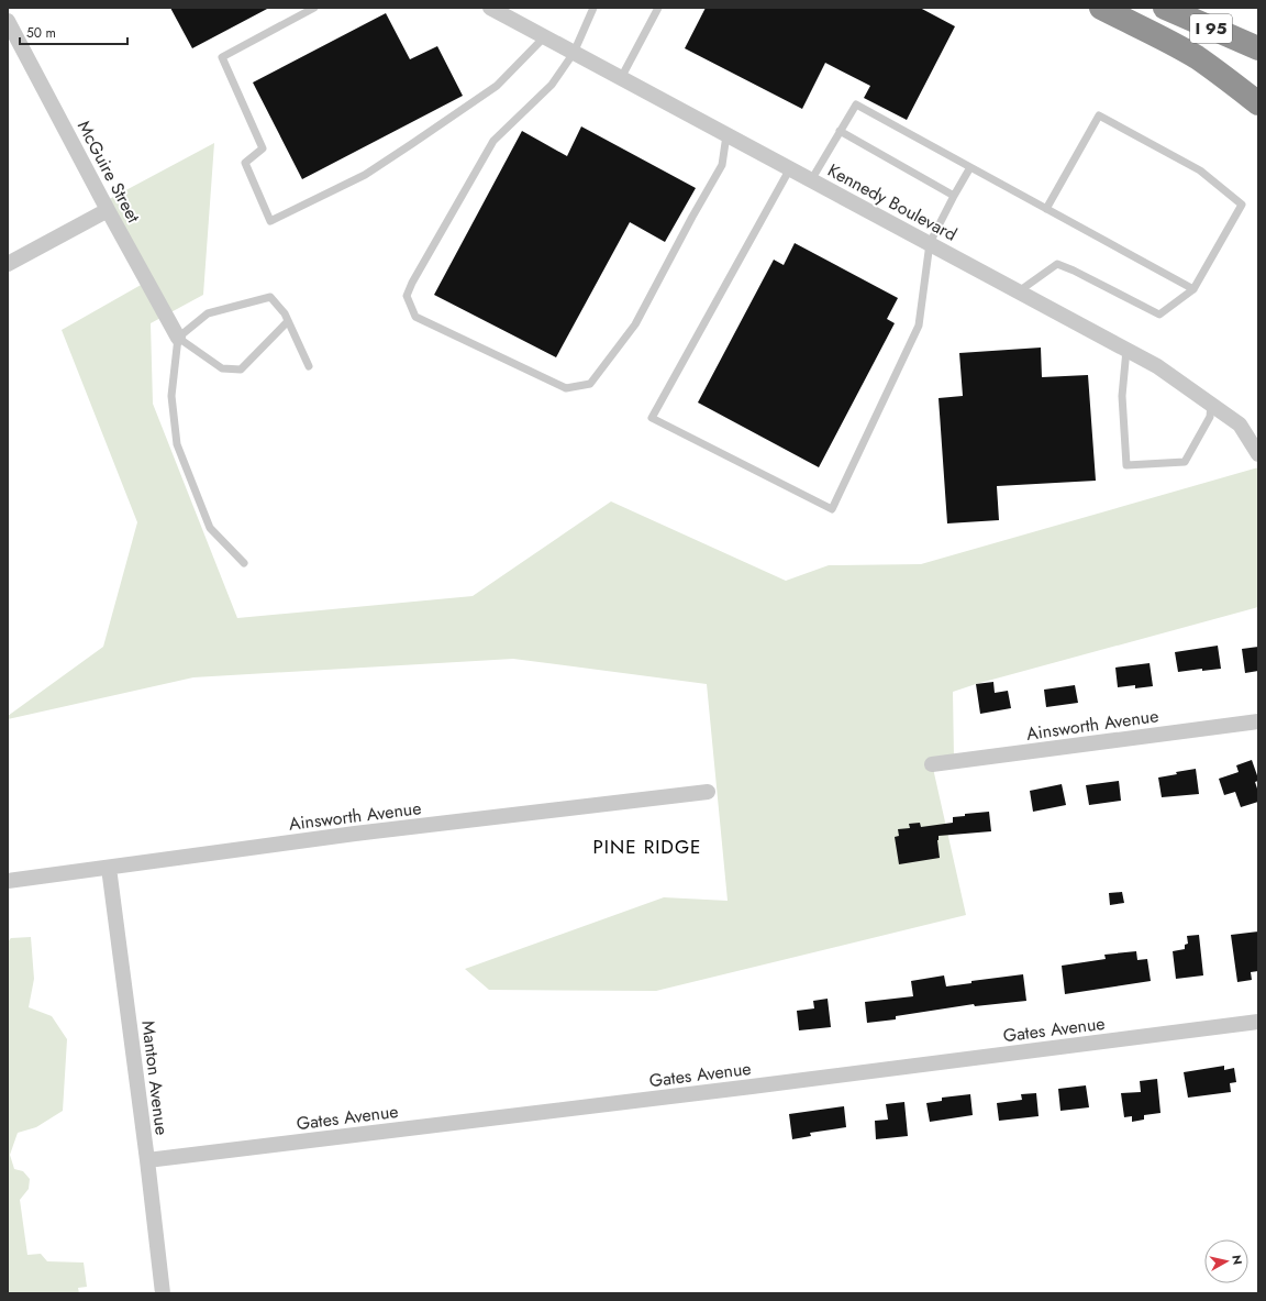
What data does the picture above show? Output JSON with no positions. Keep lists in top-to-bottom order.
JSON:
{
  "streets": {
    "highway": ["I 95"],
    "street": [
      "McGuire Street",
      "Kennedy Boulevard",
      "Ainsworth Avenue",
      "Gates Avenue",
      "Manton Avenue"
    ]
  },
  "crossings": [
    ["Ainsworth Avenue", "Manton Avenue"],
    ["Gates Avenue", "Manton Avenue"]
  ],
  "districts": ["PINE RIDGE"],
  "scale_bar": "50 m",
  "north": "right"
}
